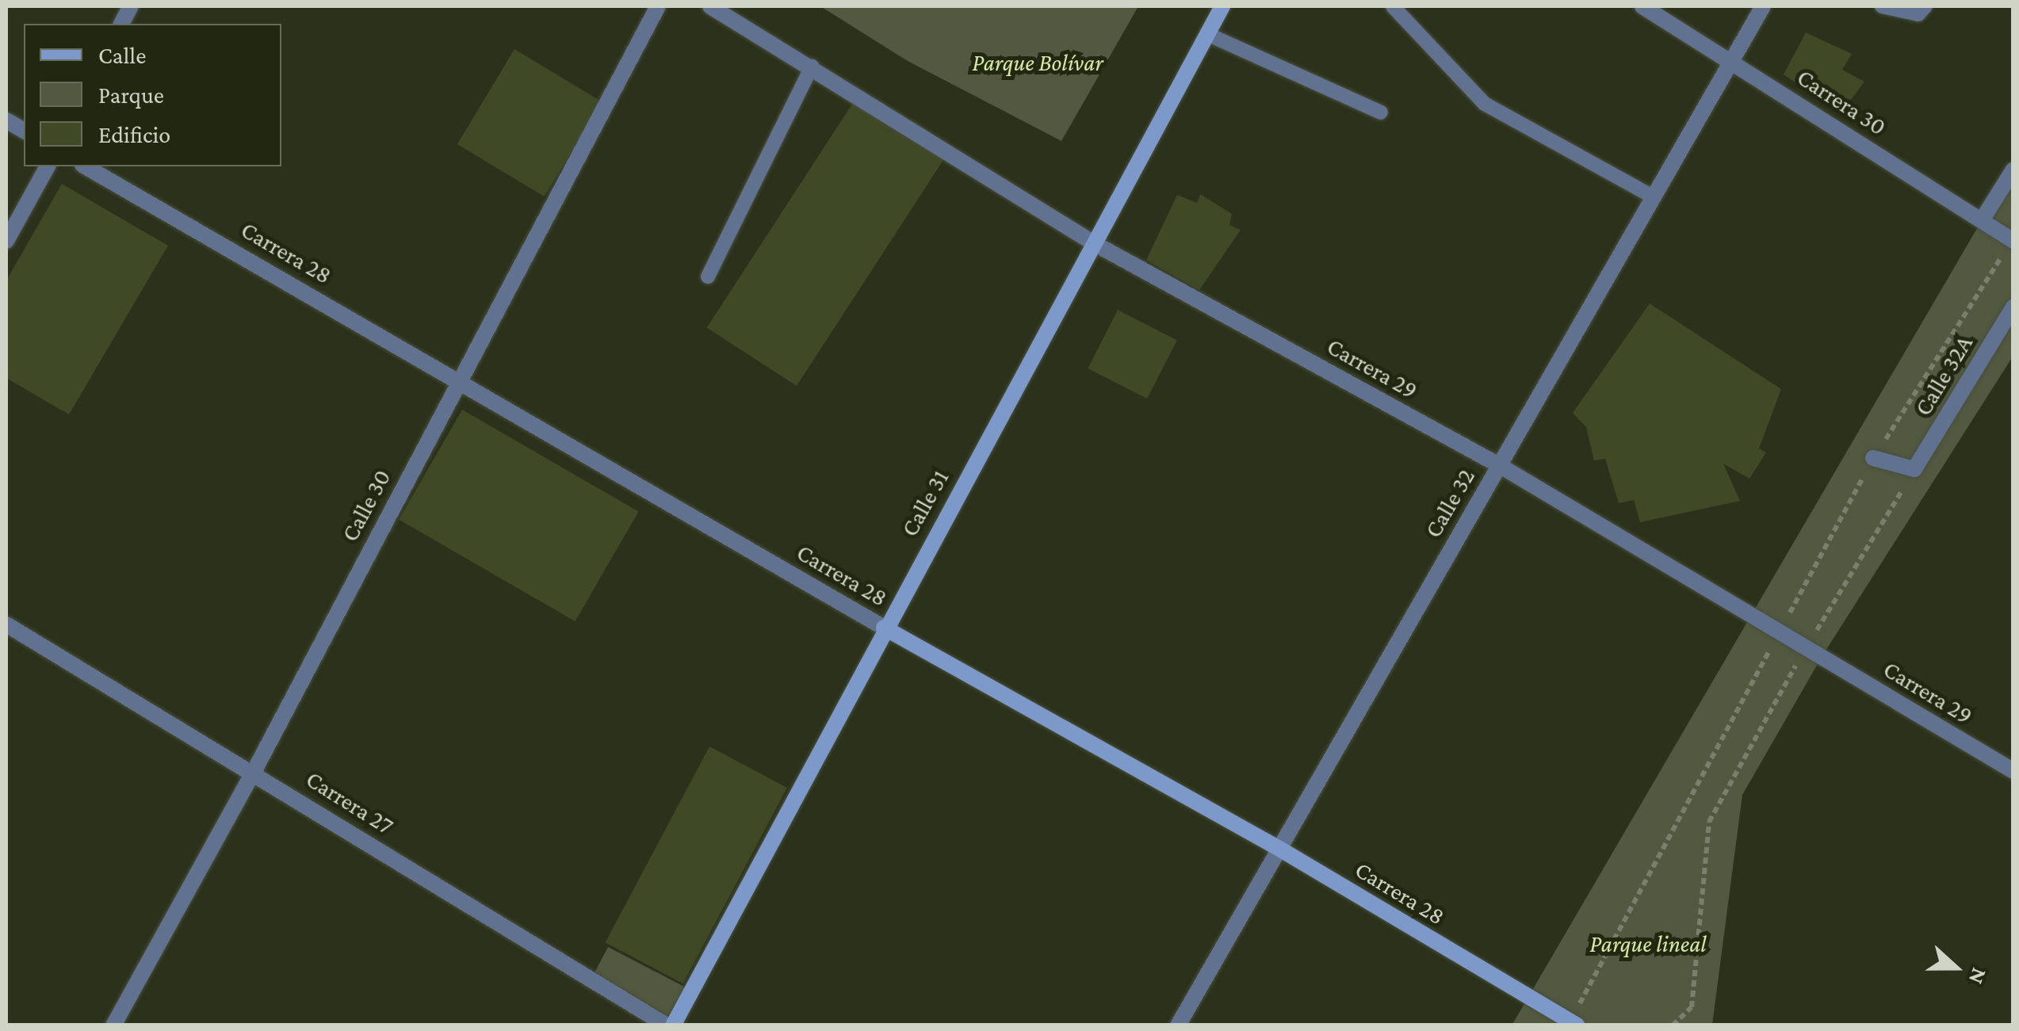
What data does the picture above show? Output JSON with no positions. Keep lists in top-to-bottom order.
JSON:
{
  "streets": {
    "main road": ["Carrera 28", "Calle 31"],
    "street": [
      "Carrera 30",
      "Carrera 29",
      "Calle 32A",
      "Calle 32",
      "Calle 30",
      "Carrera 27"
    ]
  },
  "crossings": [
    ["Carrera 30", "Calle 32"],
    ["Carrera 28", "Calle 31"],
    ["Carrera 28", "Calle 32"],
    ["Carrera 28", "Calle 30"],
    ["Carrera 29", "Calle 31"],
    ["Carrera 29", "Calle 32"],
    ["Calle 30", "Carrera 27"]
  ],
  "parks": ["Parque Bolívar", "Parque lineal"],
  "legend": ["Calle", "Parque", "Edificio"],
  "north": "right"
}
